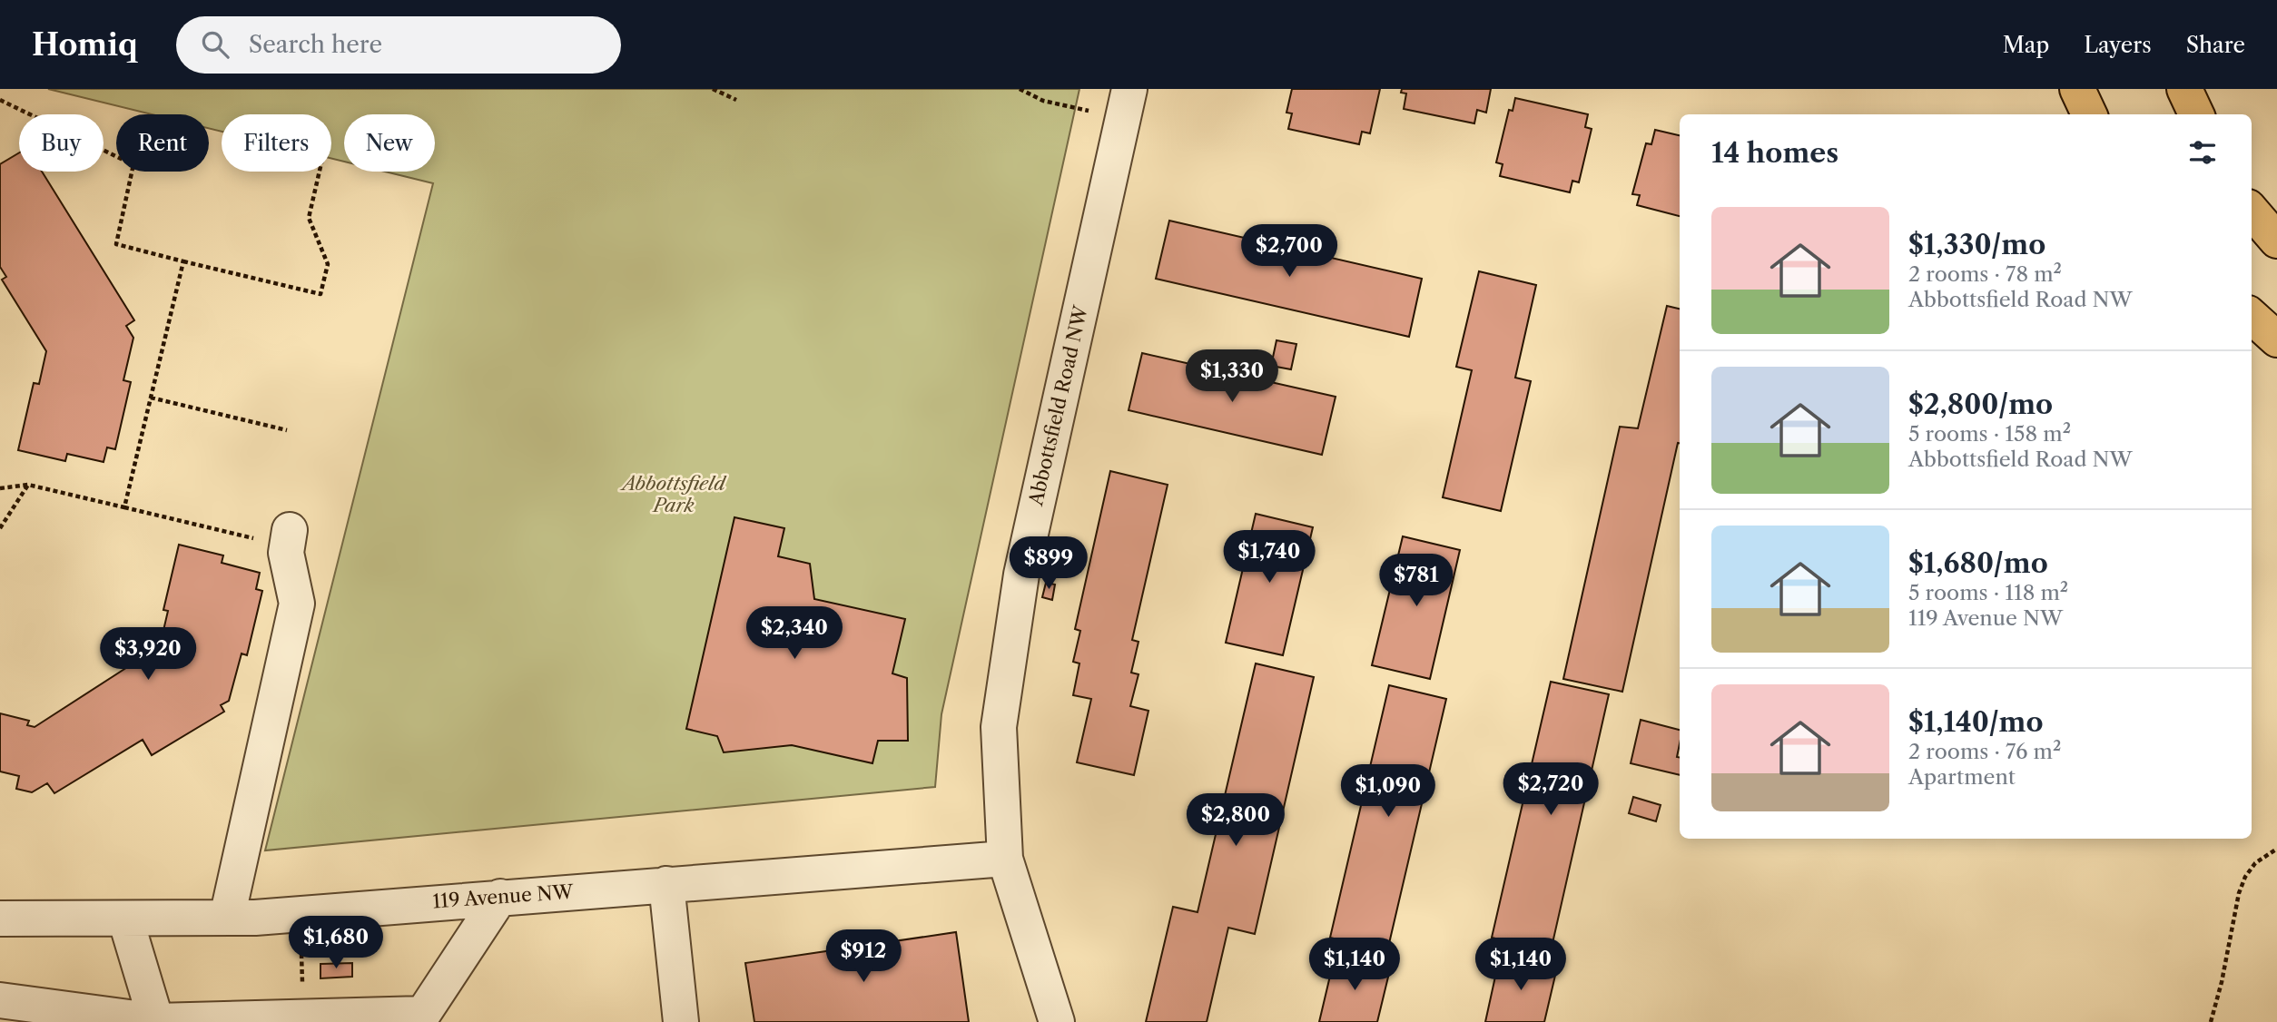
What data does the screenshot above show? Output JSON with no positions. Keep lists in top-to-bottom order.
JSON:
{
  "streets": {
    "street": ["Abbottsfield Road NW", "119 Avenue NW"]
  },
  "crossings": [
    ["Abbottsfield Road NW", "119 Avenue NW"]
  ],
  "parks": ["Abbottsfield Park"],
  "page": {
    "header": "Homiq",
    "search": "Search here",
    "nav": ["Map", "Layers", "Share"],
    "chip": [
      "Buy",
      "Rent",
      "Filters",
      "New"
    ],
    "heading": "14 homes",
    "list": [
      {
        "name": "$1,330/mo",
        "note": "2 rooms · 78 m² · Abbottsfield Road NW"
      },
      {
        "name": "$2,800/mo",
        "note": "5 rooms · 158 m² · Abbottsfield Road NW"
      },
      {
        "name": "$1,680/mo",
        "note": "5 rooms · 118 m² · 119 Avenue NW"
      },
      {
        "name": "$1,140/mo",
        "note": "2 rooms · 76 m² · Apartment"
      }
    ],
    "price": [
      "$2,700",
      "$1,330",
      "$1,740",
      "$899",
      "$781",
      "$2,340",
      "$3,920",
      "$2,720",
      "$1,090",
      "$2,800",
      "$1,680",
      "$912",
      "$1,140",
      "$1,140"
    ]
  }
}
